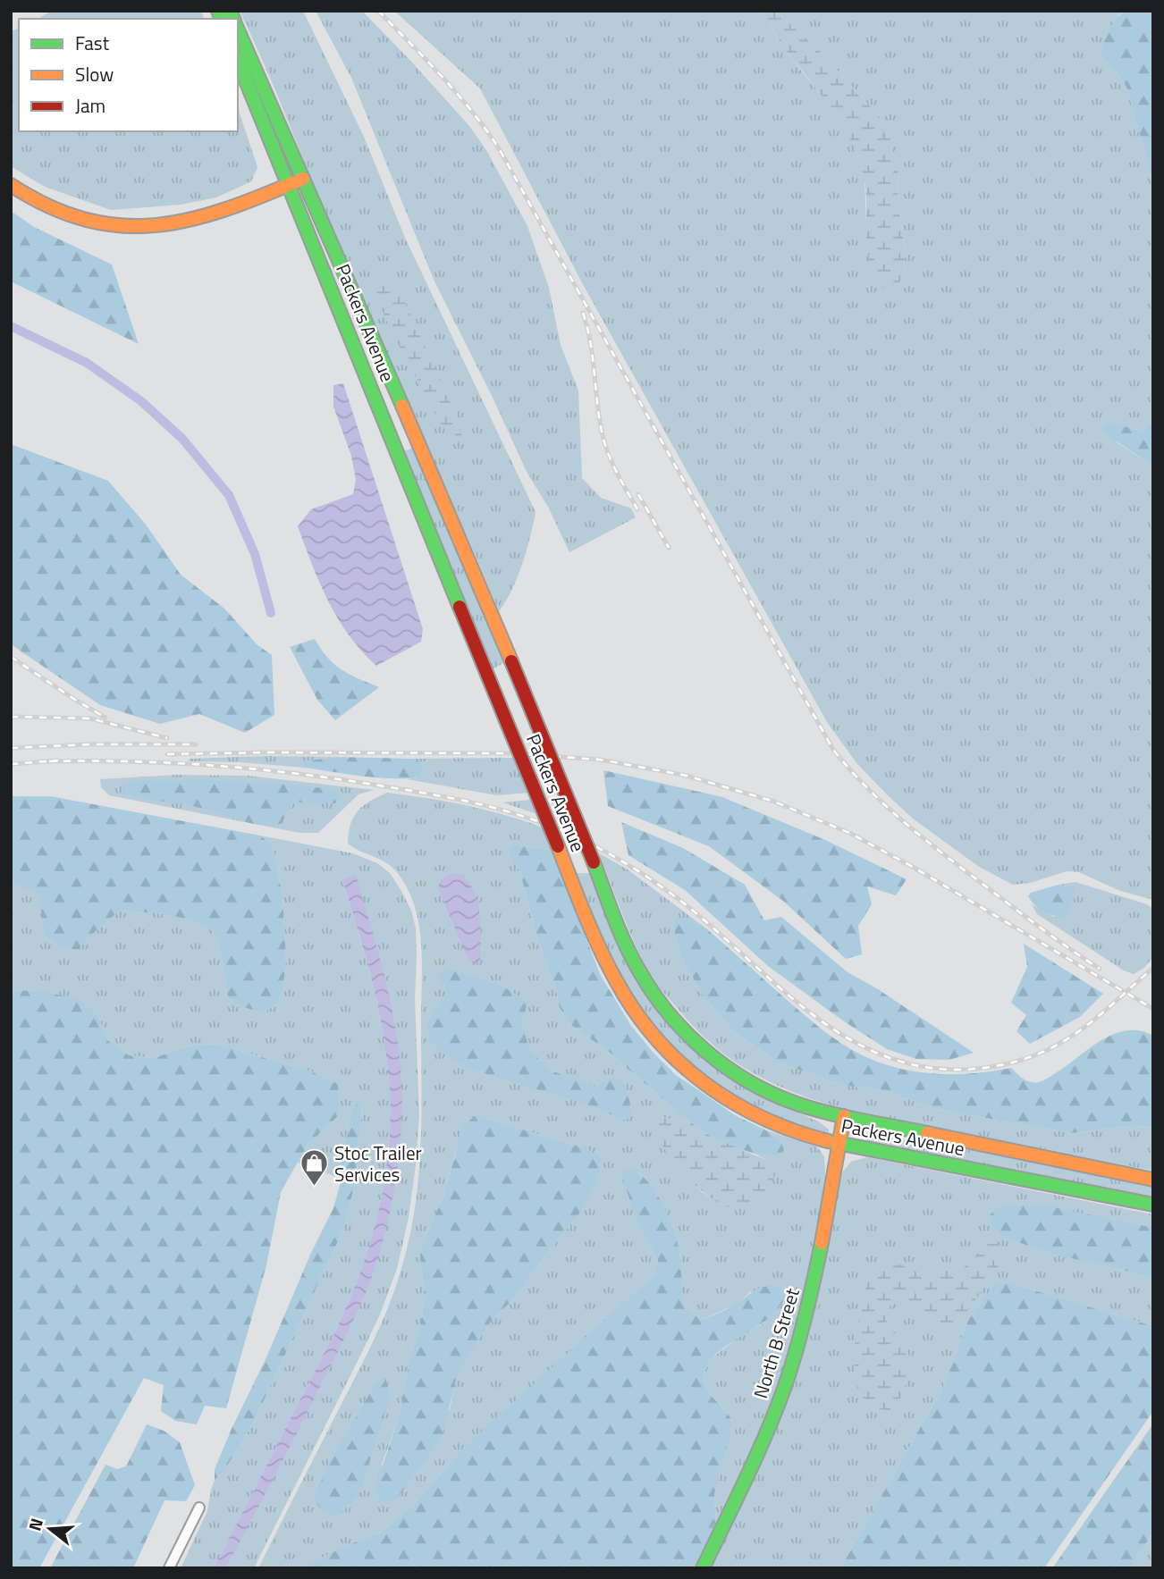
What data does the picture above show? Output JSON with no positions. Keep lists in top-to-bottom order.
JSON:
{
  "streets": {
    "main road": ["Packers Avenue", "North B Street"]
  },
  "crossings": [
    ["Packers Avenue", "North B Street"]
  ],
  "places": {
    "shop": ["Stoc Trailer Services"]
  },
  "legend": ["Fast", "Slow", "Jam"],
  "north": "left"
}
